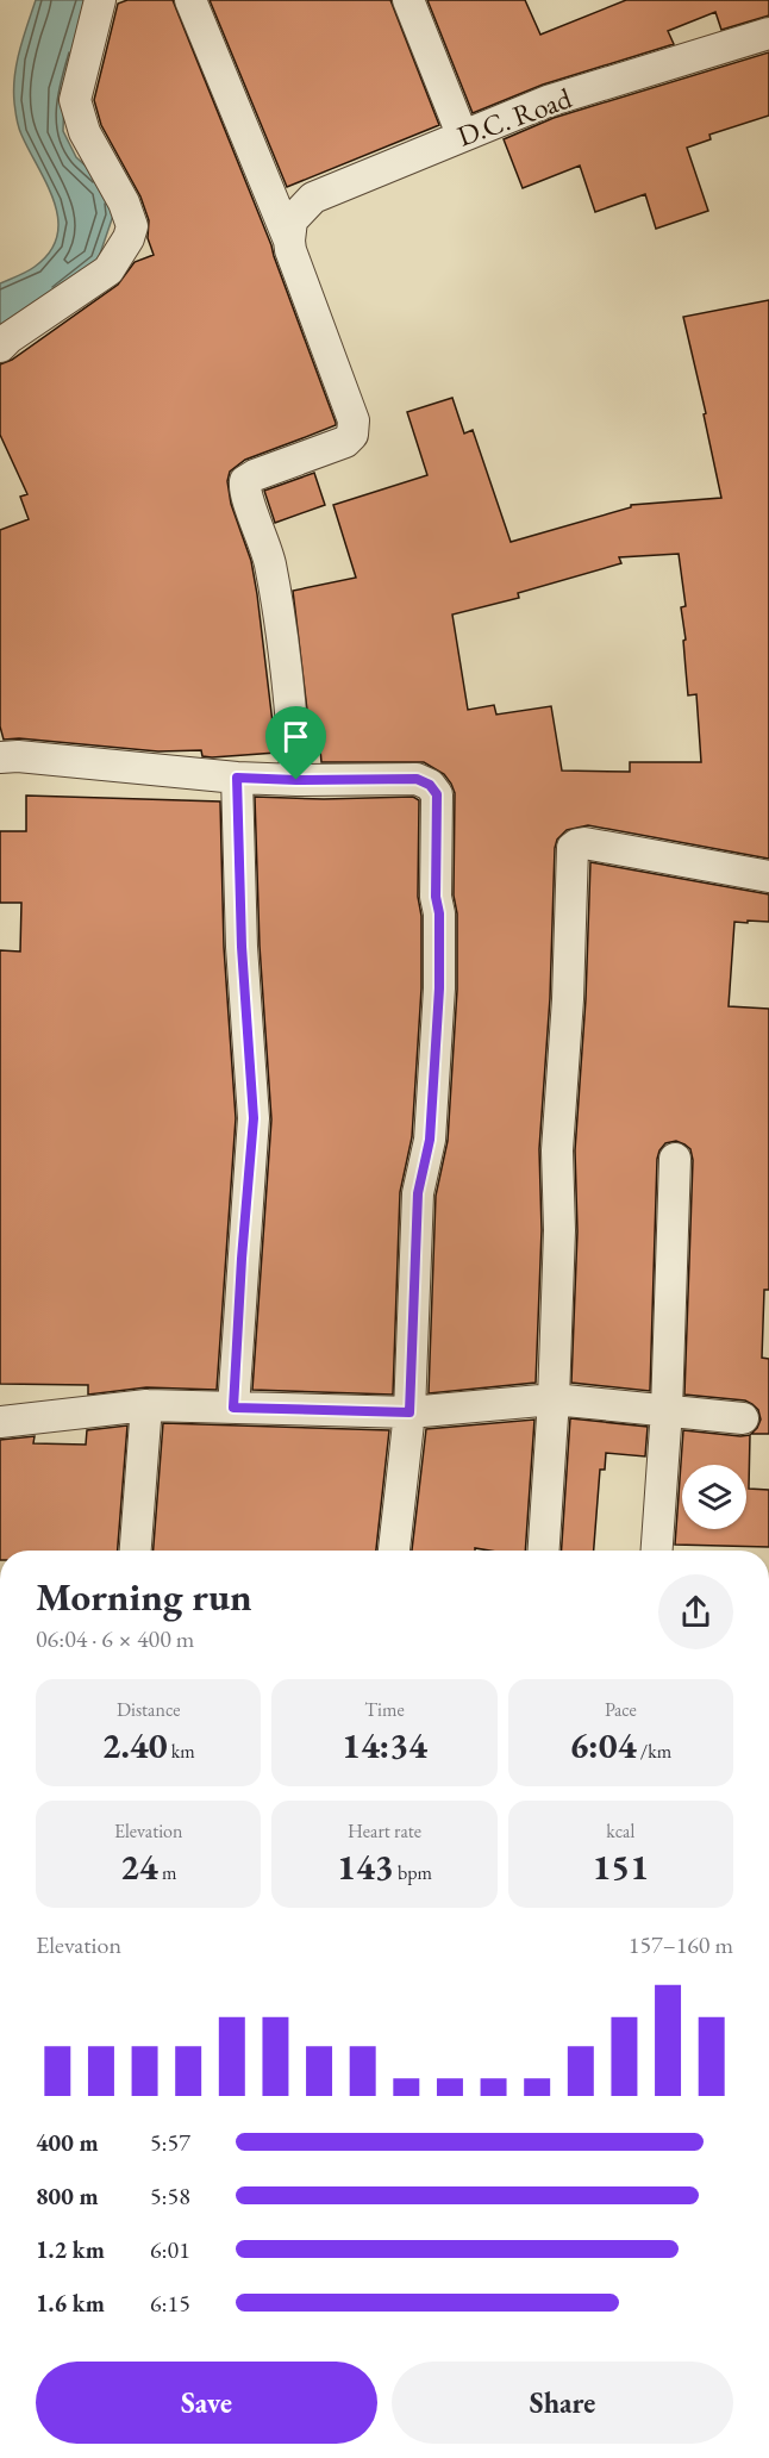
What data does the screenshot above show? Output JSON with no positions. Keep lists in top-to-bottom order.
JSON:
{
  "streets": {
    "street": ["D.C. Road"]
  },
  "page": {
    "heading": ["Morning run", "06:04 · 6 × 400 m"],
    "stats": [
      ["Distance", "2.40 km"],
      ["Time", "14:34"],
      ["Pace", "6:04 /km"],
      ["Elevation", "24 m"],
      ["Heart rate", "143 bpm"],
      ["kcal", "151"]
    ],
    "chart": ["Elevation", "157–160 m"],
    "list": [
      {
        "name": "400 m",
        "note": "5:57"
      },
      {
        "name": "800 m",
        "note": "5:58"
      },
      {
        "name": "1.2 km",
        "note": "6:01"
      },
      {
        "name": "1.6 km",
        "note": "6:15"
      }
    ],
    "buttons": ["Save", "Share"]
  }
}
